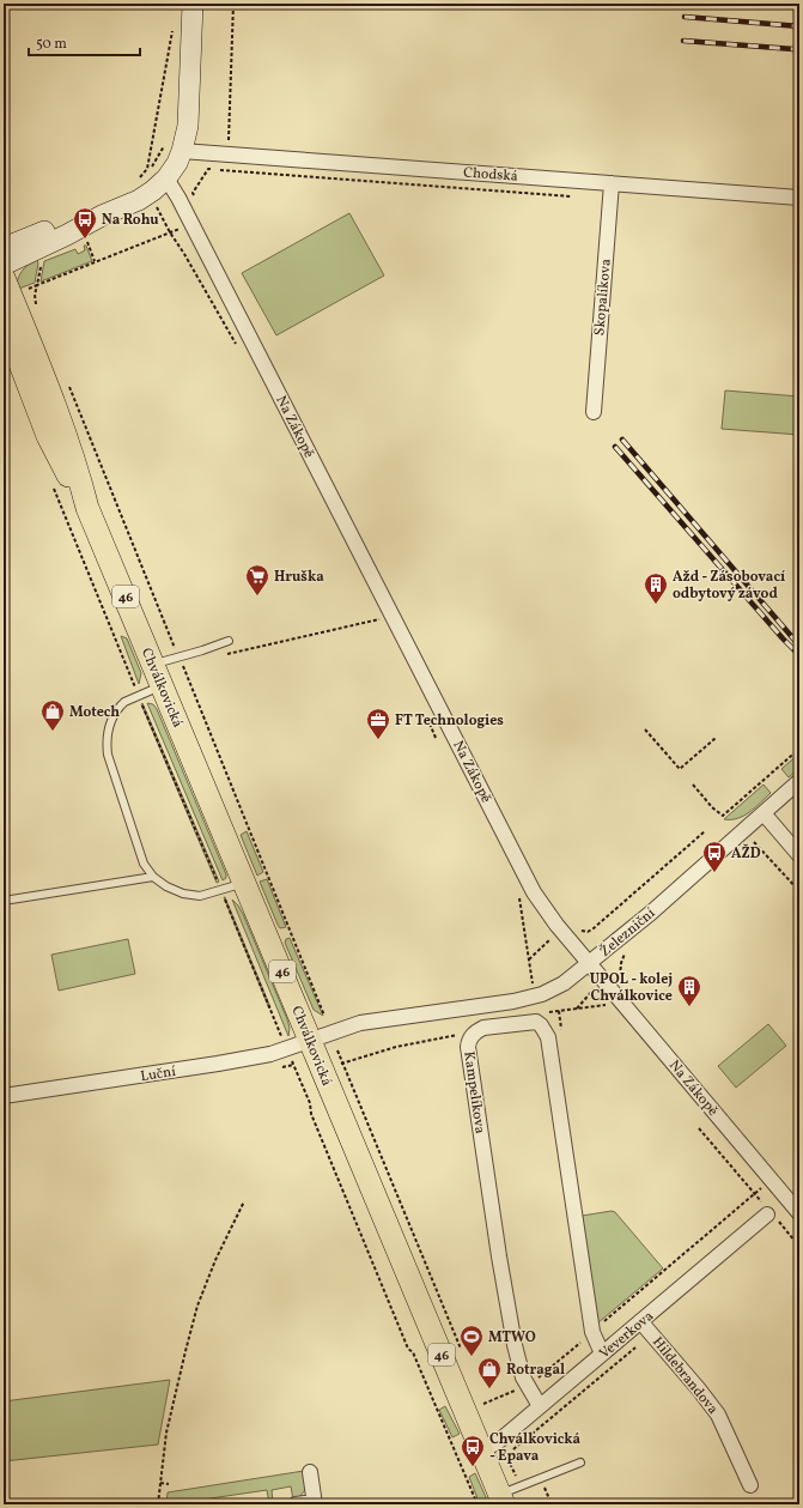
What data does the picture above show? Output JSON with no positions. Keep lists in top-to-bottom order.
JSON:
{
  "streets": {
    "main road": ["46", "Chválkovická"],
    "street": [
      "Chodská",
      "Skopalíkova",
      "Na Zákopě",
      "Železniční",
      "Luční",
      "Kampelíkova",
      "Veverkova",
      "Hildebrandova"
    ]
  },
  "crossings": [
    ["Chodská", "Skopalíkova"],
    ["Na Zákopě", "Železniční"],
    ["Chválkovická", "Železniční"],
    ["Chválkovická", "Luční"],
    ["Chválkovická", "Veverkova"],
    ["Železniční", "Luční"],
    ["Kampelíkova", "Veverkova"],
    ["Veverkova", "Hildebrandova"]
  ],
  "places": {
    "bus stop": ["Na Rohu", "AŽD", "Chválkovická - Epava"],
    "supermarket": ["Hruška"],
    "building": ["Ažd - Zásobovací odbytový závod", "UPOL - kolej Chválkovice"],
    "shop": ["Motech", "Rotragal"],
    "office": ["FT Technologies"],
    "sports": ["MTWO"]
  },
  "scale_bar": "50 m"
}
